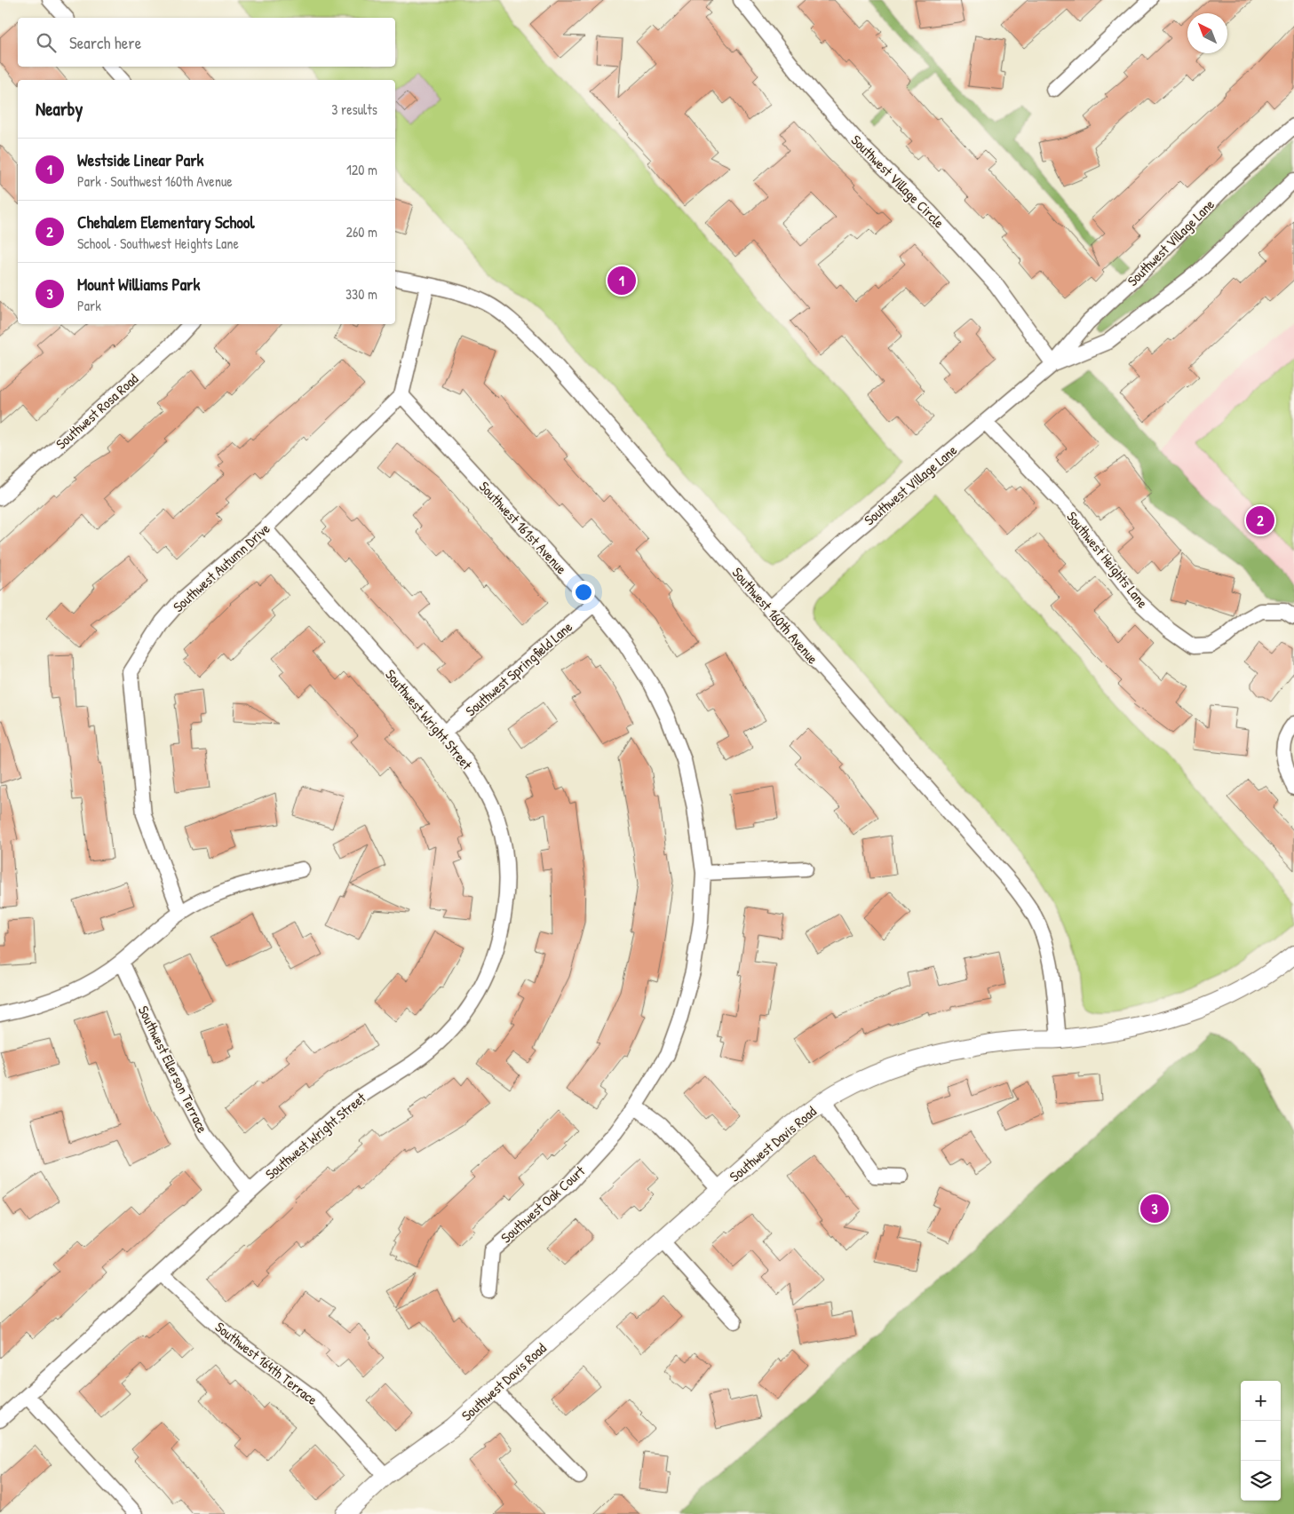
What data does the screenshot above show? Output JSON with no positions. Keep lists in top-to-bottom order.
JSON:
{
  "streets": {
    "street": [
      "Southwest Village Circle",
      "Southwest Village Lane",
      "Southwest Rosa Road",
      "Southwest 161st Avenue",
      "Southwest Heights Lane",
      "Southwest Autumn Drive",
      "Southwest 160th Avenue",
      "Southwest Springfield Lane",
      "Southwest Wright Street",
      "Southwest Ellerson Terrace",
      "Southwest Davis Road",
      "Southwest Oak Court",
      "Southwest 164th Terrace"
    ]
  },
  "crossings": [
    ["Southwest Village Circle", "Southwest Village Lane"],
    ["Southwest Village Lane", "Southwest Heights Lane"],
    ["Southwest Village Lane", "Southwest 160th Avenue"],
    ["Southwest 161st Avenue", "Southwest Autumn Drive"],
    ["Southwest 161st Avenue", "Southwest Springfield Lane"],
    ["Southwest 161st Avenue", "Southwest Oak Court"],
    ["Southwest Autumn Drive", "Southwest Wright Street"],
    ["Southwest 160th Avenue", "Southwest Davis Road"],
    ["Southwest Springfield Lane", "Southwest Wright Street"],
    ["Southwest Wright Street", "Southwest Ellerson Terrace"],
    ["Southwest Wright Street", "Southwest 164th Terrace"],
    ["Southwest Davis Road", "Southwest 164th Terrace"]
  ],
  "north": "top left",
  "page": {
    "search": "Search here",
    "heading": ["Nearby", "3 results"],
    "list": [
      {
        "mark": "1",
        "name": "Westside Linear Park",
        "note": "Park · Southwest 160th Avenue",
        "value": "120 m"
      },
      {
        "mark": "2",
        "name": "Chehalem Elementary School",
        "note": "School · Southwest Heights Lane",
        "value": "260 m"
      },
      {
        "mark": "3",
        "name": "Mount Williams Park",
        "note": "Park",
        "value": "330 m"
      }
    ],
    "pins": ["1", "2", "3"],
    "map_buttons": ["+", "−"]
  }
}
